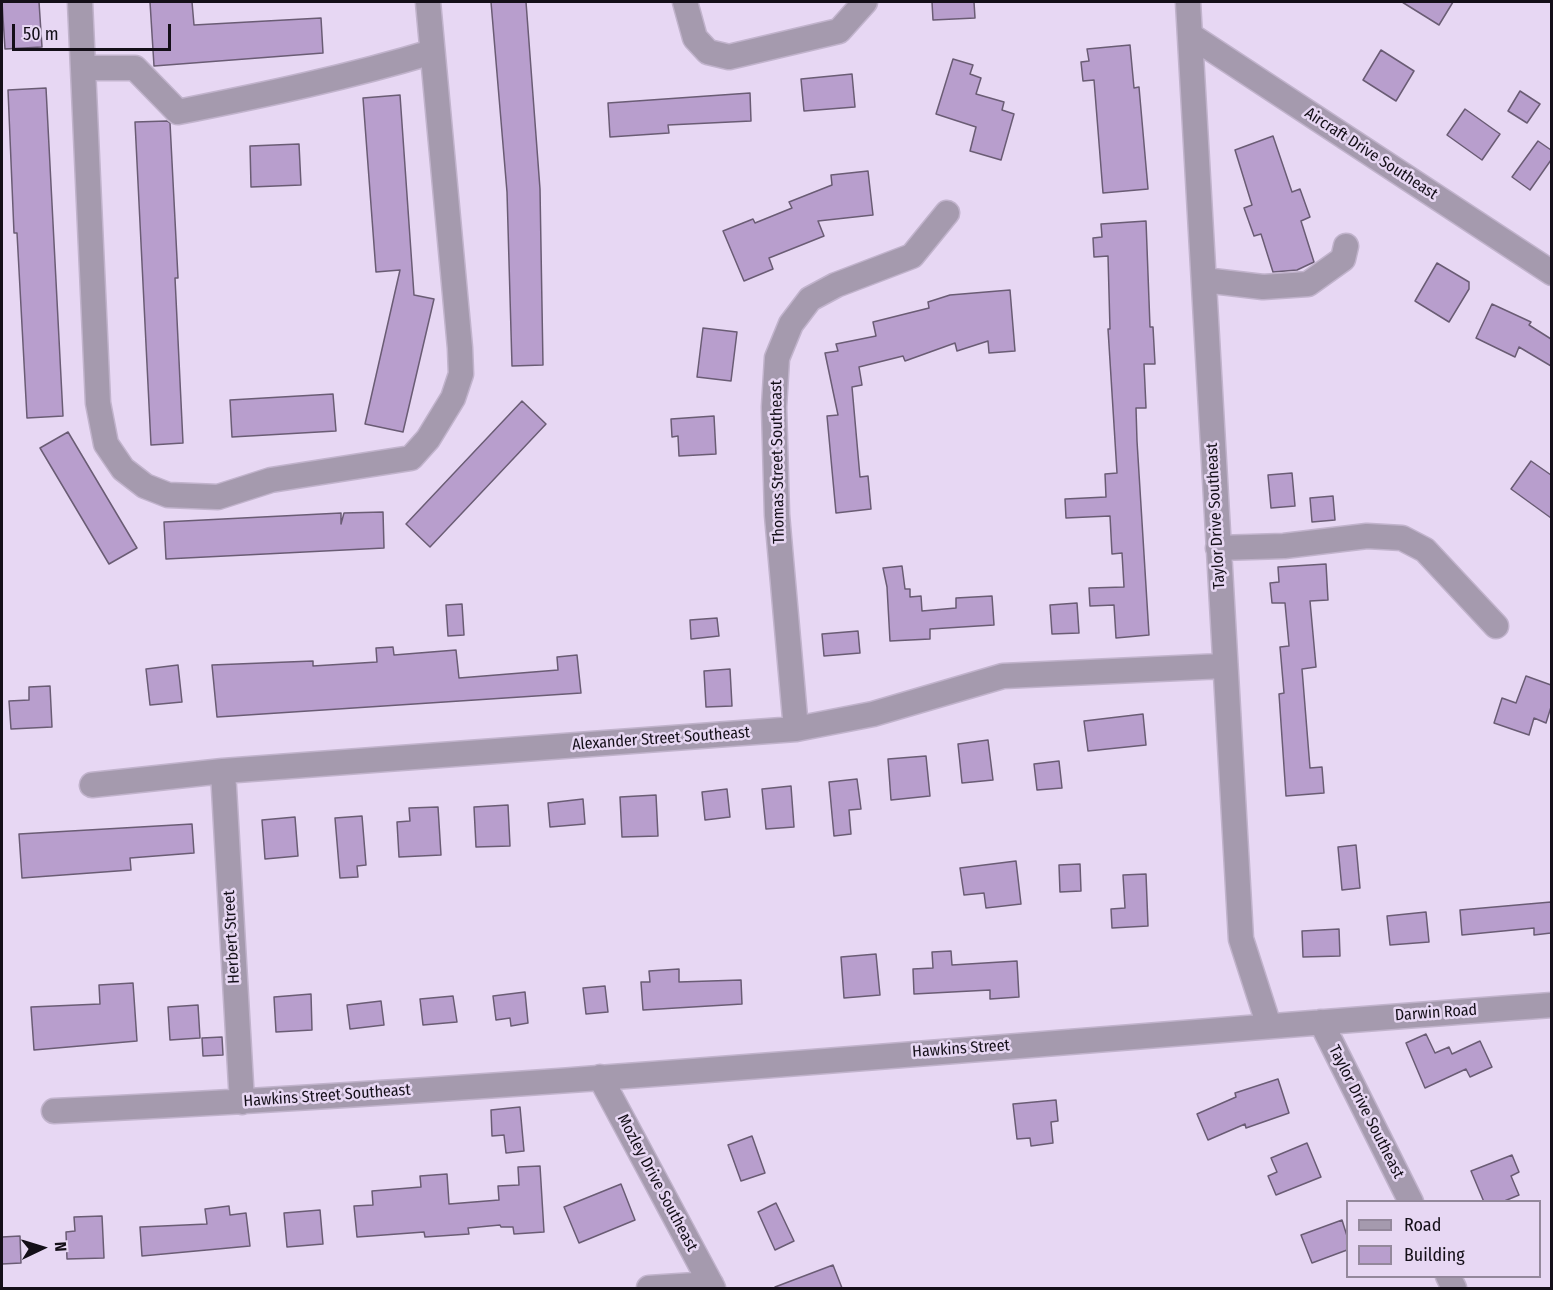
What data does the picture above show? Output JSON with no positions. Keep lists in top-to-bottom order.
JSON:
{
  "streets": {
    "street": [
      "Aircraft Drive Southeast",
      "Thomas Street Southeast",
      "Taylor Drive Southeast",
      "Alexander Street Southeast",
      "Herbert Street",
      "Darwin Road",
      "Hawkins Street",
      "Hawkins Street Southeast",
      "Mozley Drive Southeast"
    ]
  },
  "crossings": [
    ["Aircraft Drive Southeast", "Taylor Drive Southeast"],
    ["Thomas Street Southeast", "Alexander Street Southeast"],
    ["Taylor Drive Southeast", "Alexander Street Southeast"],
    ["Taylor Drive Southeast", "Darwin Road"],
    ["Taylor Drive Southeast", "Hawkins Street"],
    ["Alexander Street Southeast", "Herbert Street"],
    ["Herbert Street", "Hawkins Street Southeast"],
    ["Darwin Road", "Hawkins Street"],
    ["Hawkins Street", "Hawkins Street Southeast"],
    ["Hawkins Street", "Mozley Drive Southeast"],
    ["Hawkins Street Southeast", "Mozley Drive Southeast"]
  ],
  "legend": ["Road", "Building"],
  "scale_bar": "50 m",
  "north": "right"
}
